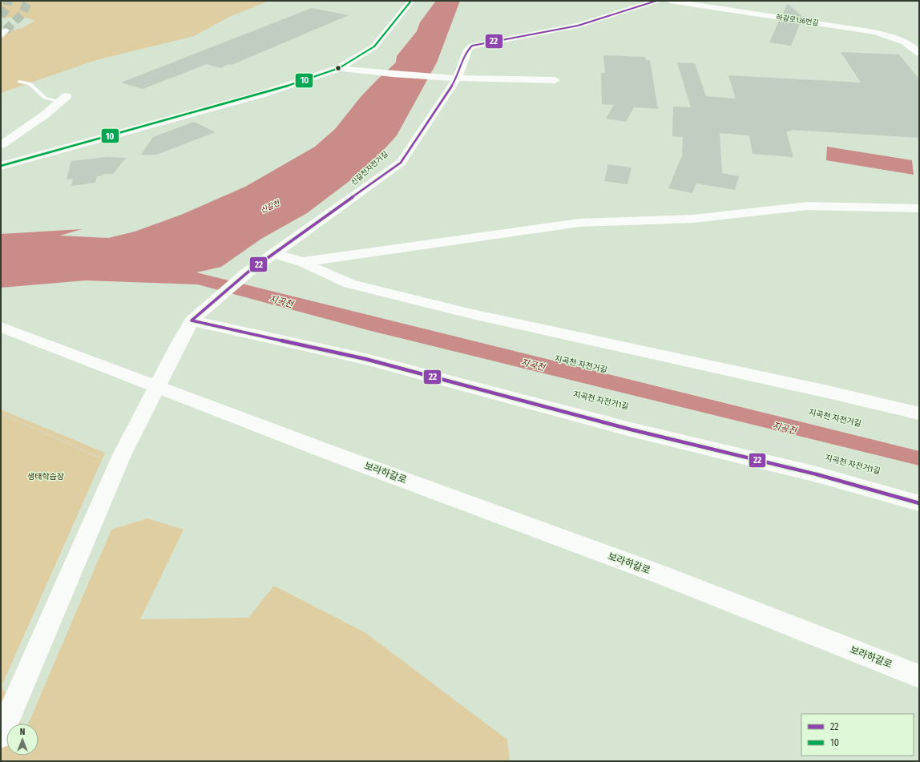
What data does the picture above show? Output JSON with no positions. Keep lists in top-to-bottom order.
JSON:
{
  "streets": {
    "street": ["하갈로136번길", "보라하갈로"],
    "path": ["신갈천자전거길", "지곡천 자전거길", "지곡천 자전거1길"]
  },
  "water": ["신갈천", "지곡천"],
  "parks": ["생태학습장"],
  "lines": ["transit line 22", "transit line 10"],
  "legend": ["22", "10"],
  "north": "top"
}
